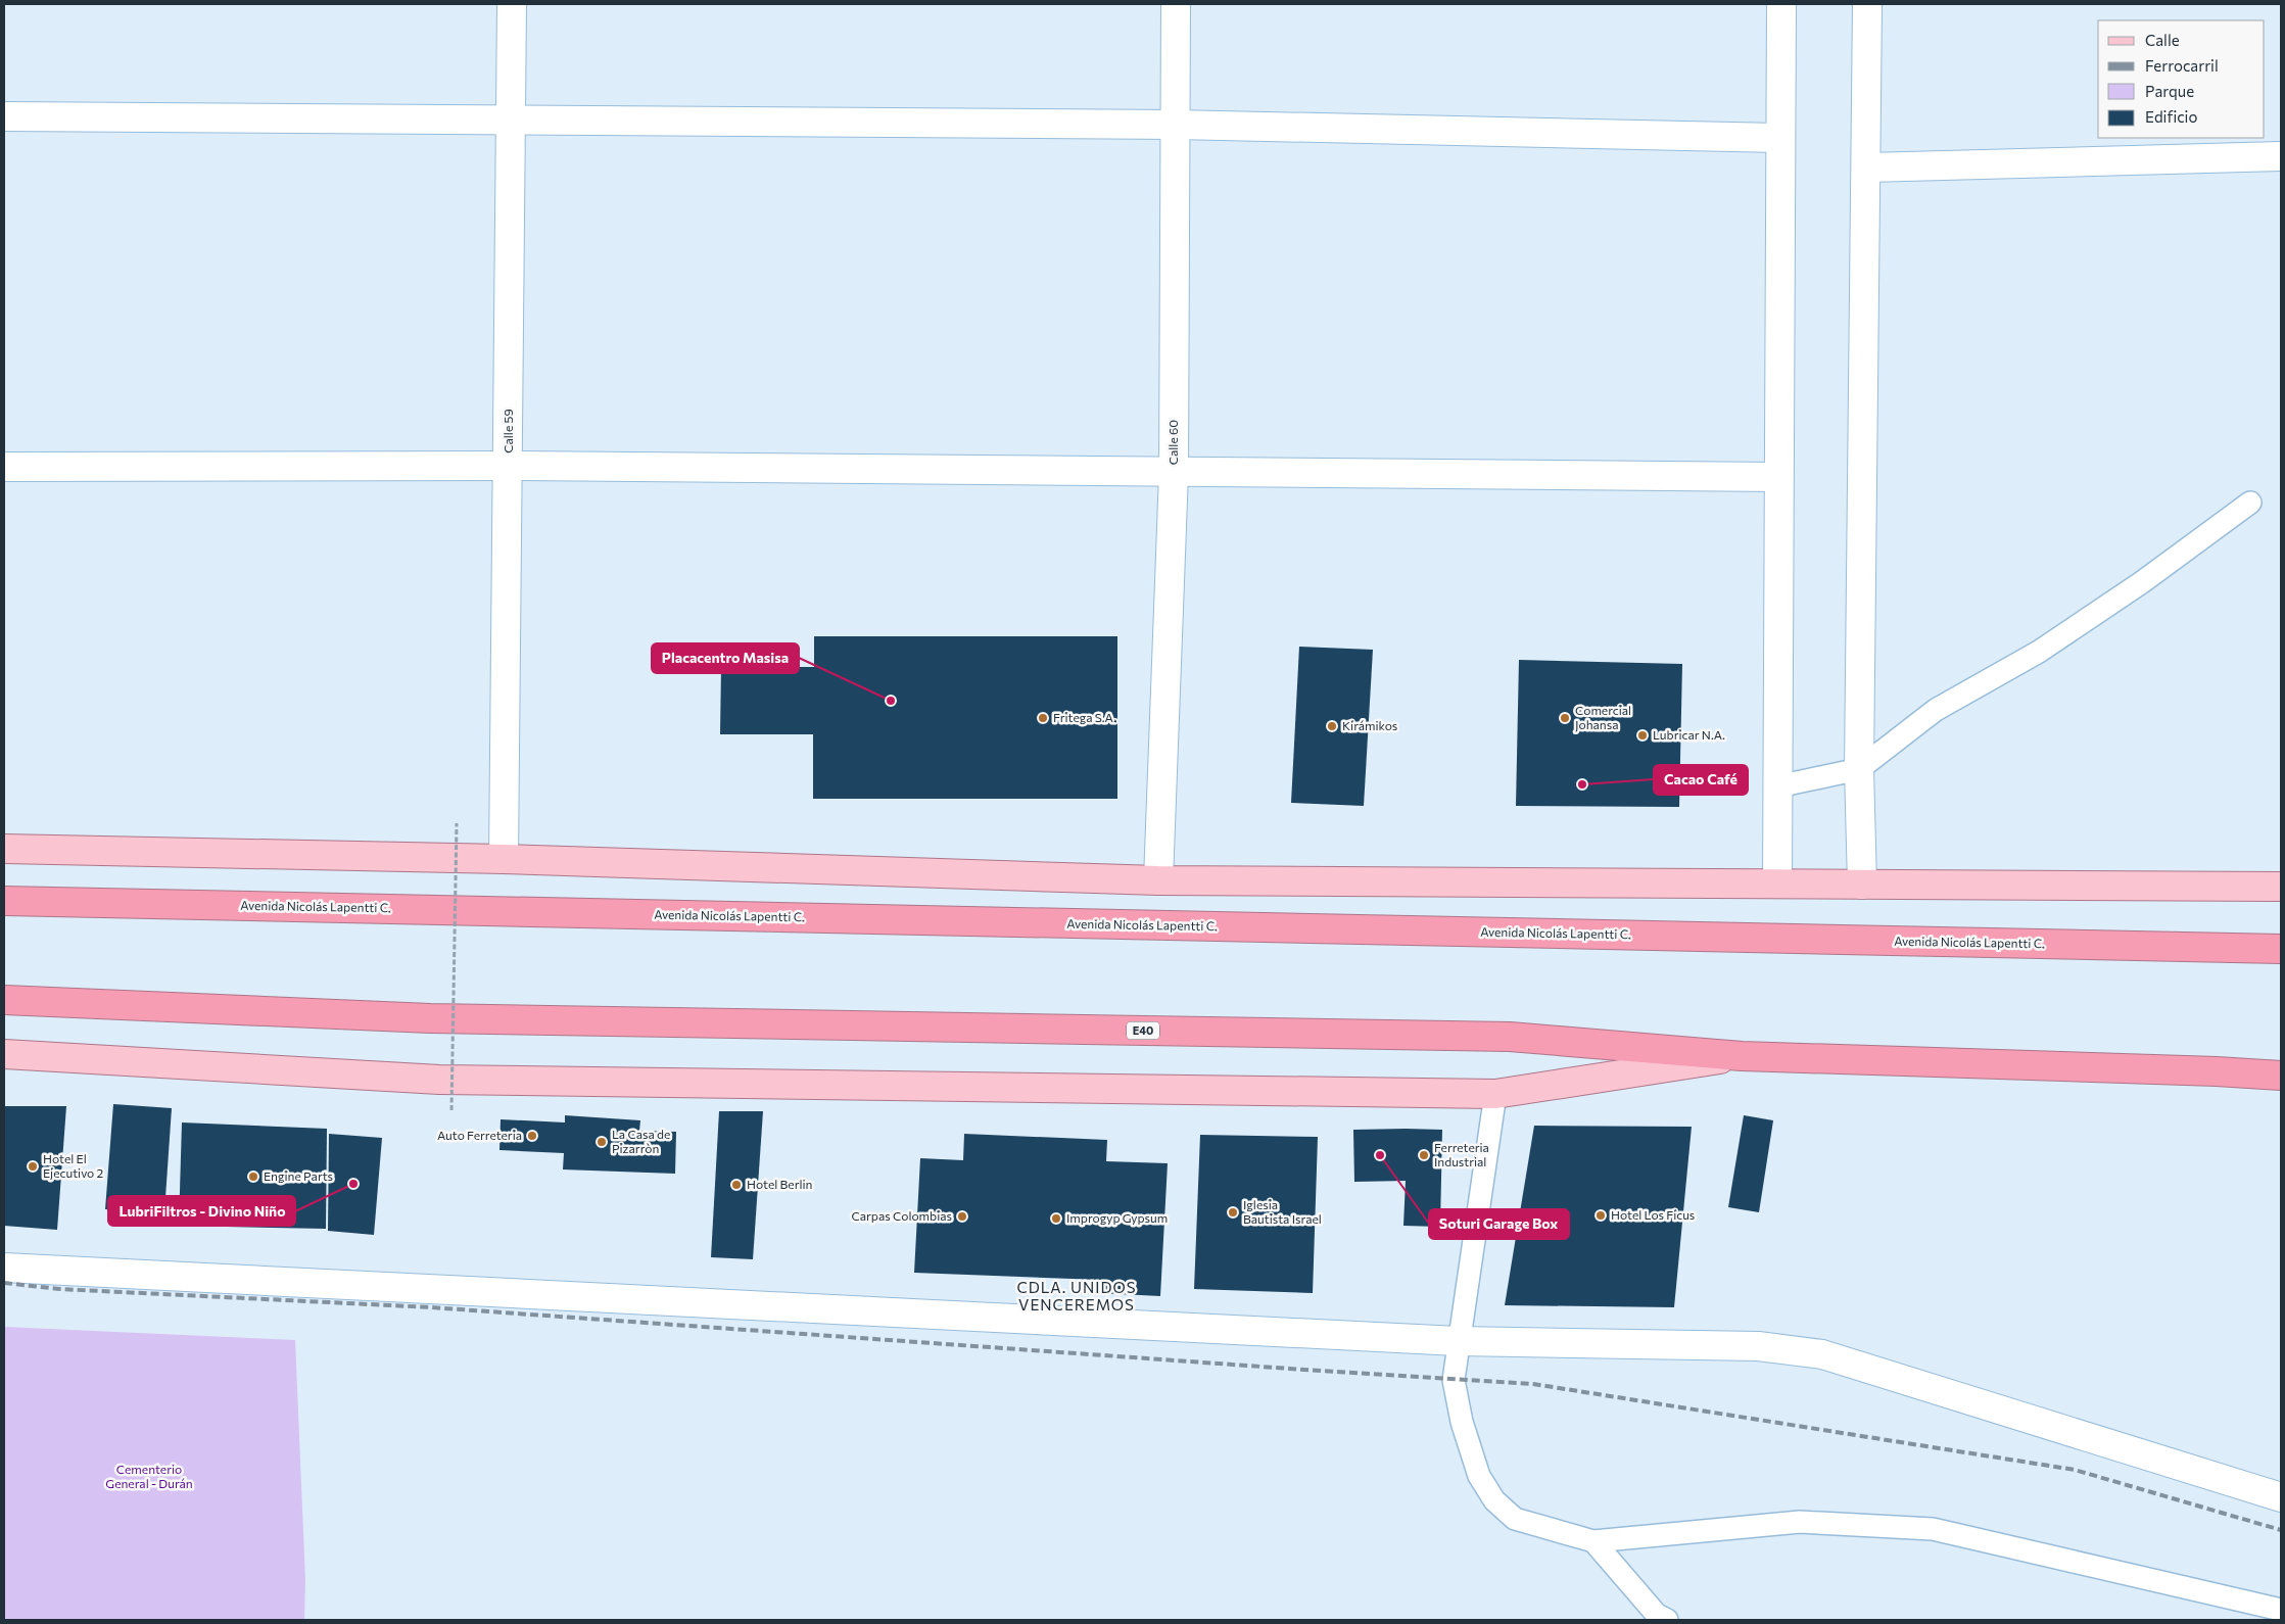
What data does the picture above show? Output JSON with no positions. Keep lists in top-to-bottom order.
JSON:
{
  "streets": {
    "highway": ["Avenida Nicolás Lapentti C.", "E40"],
    "street": ["Calle 59", "Calle 60"]
  },
  "districts": ["CDLA. UNIDOS VENCEREMOS"],
  "parks": ["Cementerio General - Durán"],
  "places": [
    "Placacentro Masisa",
    "Fritega S.A.",
    "Comercial Johansa",
    "Kirámikos",
    "Lubricar N.A.",
    "Cacao Café",
    "Auto Ferreteria",
    "La Casa de Pizarròn",
    "Soturi Garage Box",
    "Ferreteria Industrial",
    "Hotel El Ejecutivo 2",
    "Engine Parts",
    "LubriFiltros - Divino Niño",
    "Hotel Berlin",
    "Iglesia Bautista Israel",
    "Hotel Los Ficus",
    "Carpas Colombias",
    "Improgyp Gypsum"
  ],
  "legend": [
    "Calle",
    "Ferrocarril",
    "Parque",
    "Edificio"
  ]
}
